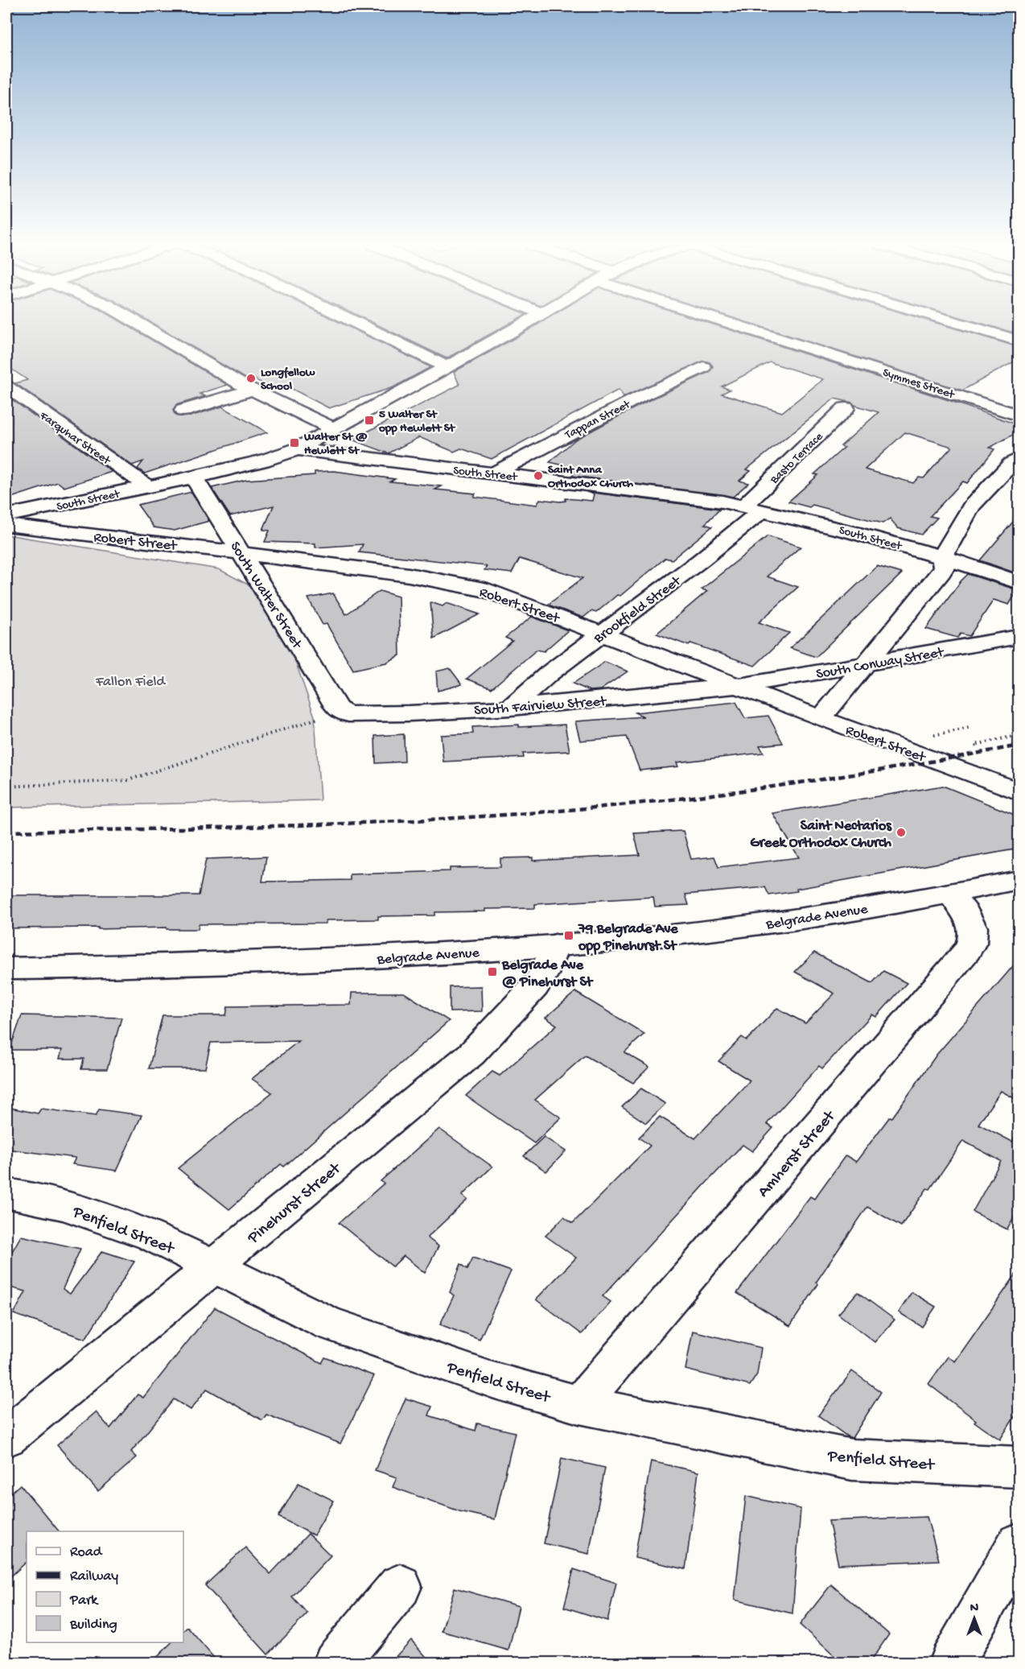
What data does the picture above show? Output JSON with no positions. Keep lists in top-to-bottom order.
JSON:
{
  "streets": {
    "street": [
      "Symmes Street",
      "Tappan Street",
      "Farquhar Street",
      "Basto Terrace",
      "South Street",
      "Robert Street",
      "South Walter Street",
      "Brookfield Street",
      "South Conway Street",
      "South Fairview Street",
      "Belgrade Avenue",
      "Amherst Street",
      "Pinehurst Street",
      "Penfield Street"
    ]
  },
  "crossings": [
    ["Tappan Street", "South Street"],
    ["Farquhar Street", "South Street"],
    ["Basto Terrace", "South Street"],
    ["Basto Terrace", "Brookfield Street"],
    ["South Street", "Robert Street"],
    ["South Street", "South Walter Street"],
    ["South Street", "Brookfield Street"],
    ["Robert Street", "South Walter Street"],
    ["Robert Street", "Brookfield Street"],
    ["Robert Street", "South Conway Street"],
    ["Robert Street", "South Fairview Street"],
    ["South Walter Street", "South Fairview Street"],
    ["Brookfield Street", "South Fairview Street"],
    ["South Conway Street", "South Fairview Street"],
    ["Belgrade Avenue", "Amherst Street"],
    ["Belgrade Avenue", "Pinehurst Street"],
    ["Amherst Street", "Penfield Street"],
    ["Pinehurst Street", "Penfield Street"]
  ],
  "parks": ["Fallon Field"],
  "places": {
    "other": ["Longfellow School", "Saint Anna Orthodox Church", "Saint Nectarios Greek Orthodox Church"],
    "transit": [
      "5 Walter St opp Hewlett St",
      "Walter St @ Hewlett St",
      "79 Belgrade Ave opp Pinehurst St",
      "Belgrade Ave @ Pinehurst St"
    ]
  },
  "legend": [
    "Road",
    "Railway",
    "Park",
    "Building"
  ],
  "north": "top"
}
